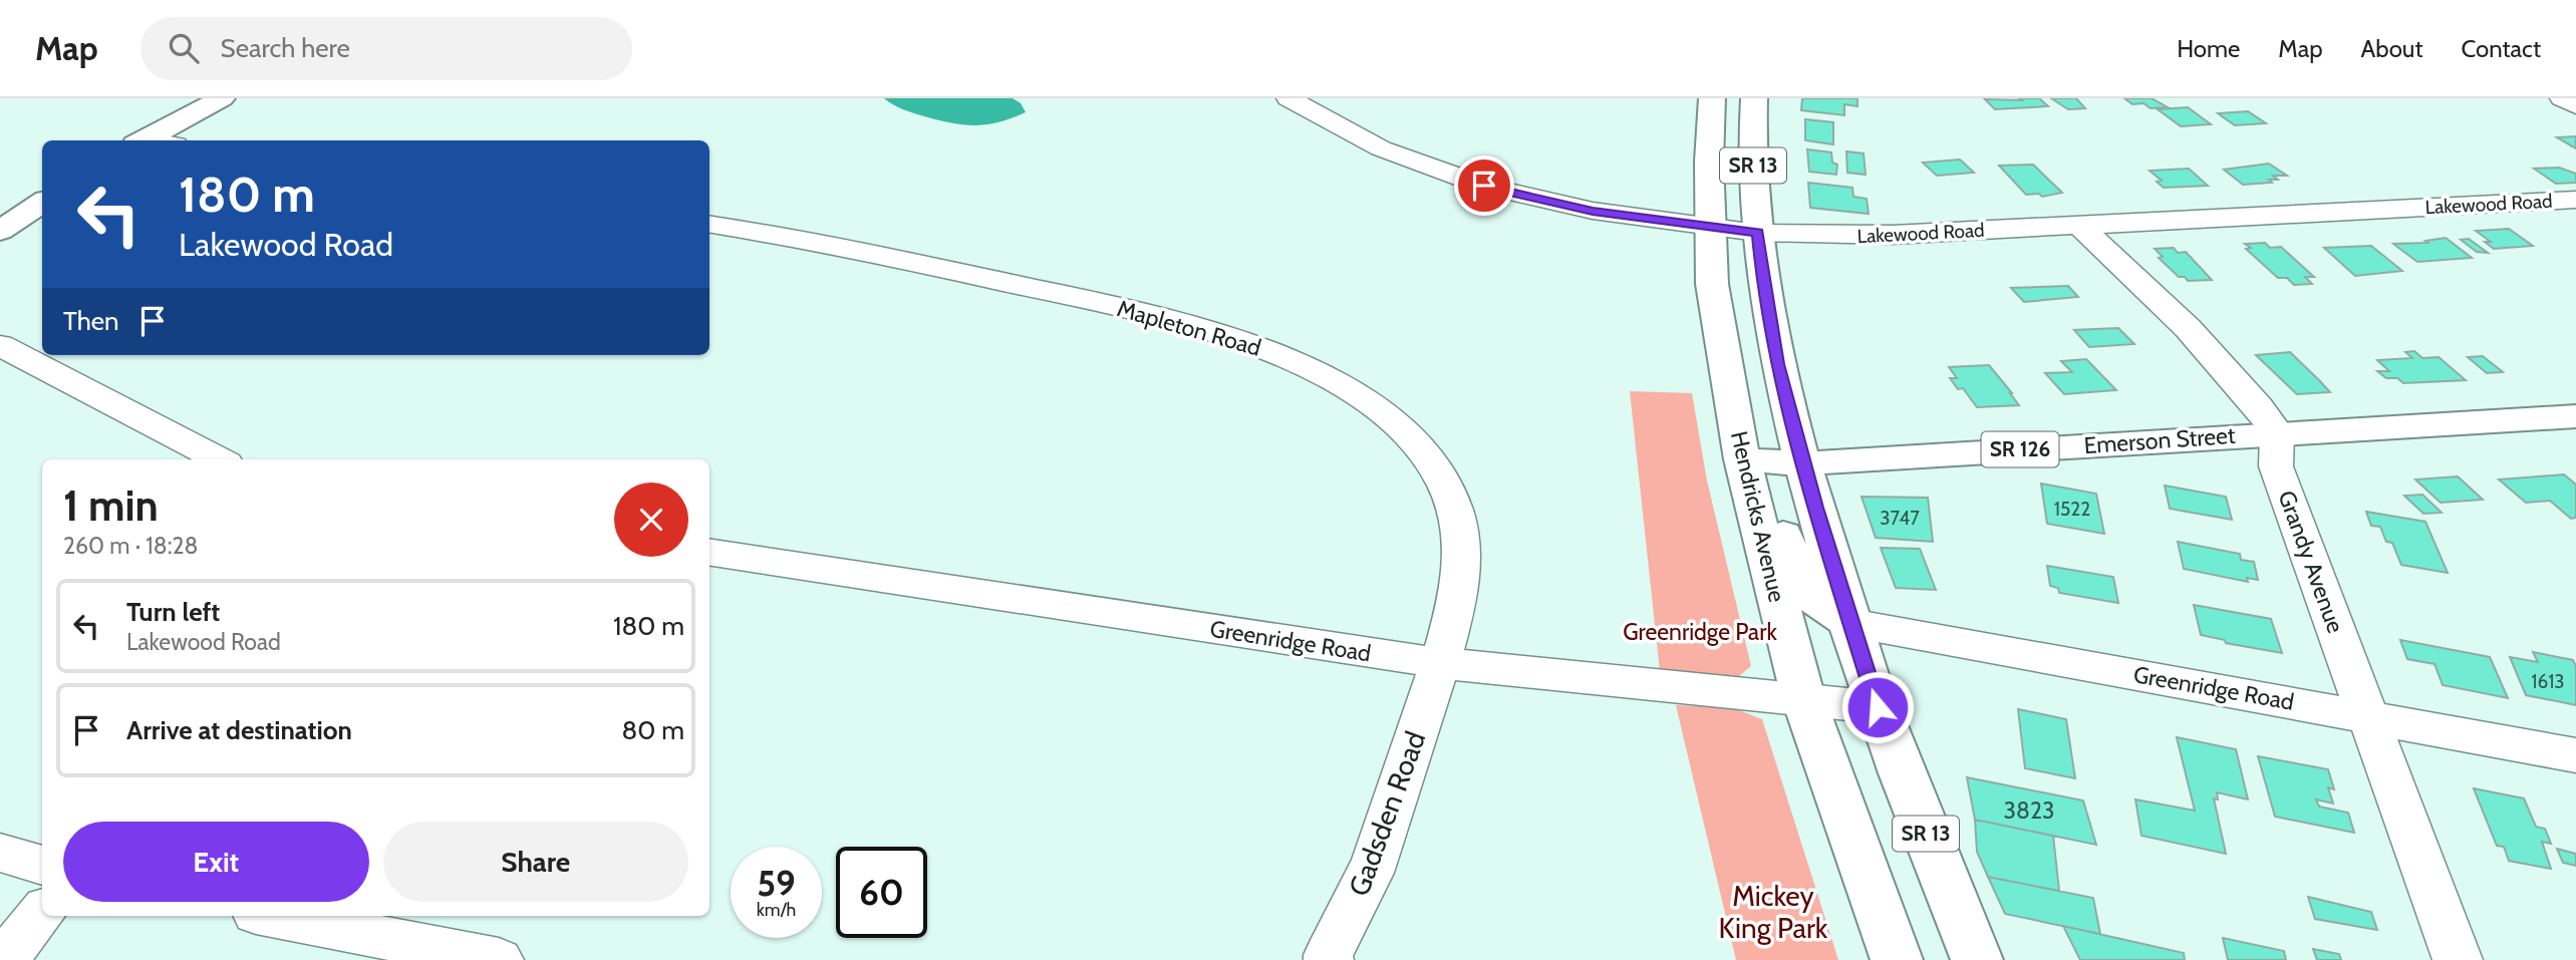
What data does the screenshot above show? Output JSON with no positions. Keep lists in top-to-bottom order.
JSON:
{
  "streets": {
    "main road": [
      "SR 13",
      "Emerson Street",
      "SR 126",
      "Hendricks Avenue"
    ],
    "street": [
      "Lakewood Road",
      "Mapleton Road",
      "Grandy Avenue",
      "Greenridge Road",
      "Gadsden Road"
    ]
  },
  "crossings": [
    ["SR 13", "Lakewood Road"],
    ["SR 13", "Emerson Street"],
    ["SR 13", "Greenridge Road"],
    ["Lakewood Road", "Hendricks Avenue"],
    ["Mapleton Road", "Greenridge Road"],
    ["Mapleton Road", "Gadsden Road"],
    ["Emerson Street", "Hendricks Avenue"],
    ["Emerson Street", "Grandy Avenue"],
    ["Hendricks Avenue", "Greenridge Road"],
    ["Grandy Avenue", "Greenridge Road"],
    ["Greenridge Road", "Gadsden Road"]
  ],
  "parks": ["Greenridge Park", "Mickey King Park"],
  "house_numbers": [
    "1522",
    "3747",
    "1613",
    "3823"
  ],
  "page": {
    "header": "Map",
    "search": "Search here",
    "nav": [
      "Home",
      "Map",
      "About",
      "Contact"
    ],
    "turn": ["180 m", "Lakewood Road"],
    "then": "Then",
    "heading": ["1 min", "260 m · 18:28"],
    "list": [
      {
        "name": "Turn left",
        "note": "Lakewood Road",
        "value": "180 m"
      },
      {
        "name": "Arrive at destination",
        "value": "80 m"
      }
    ],
    "buttons": ["Exit", "Share"],
    "speed": "59 km/h",
    "limit": "60"
  }
}
